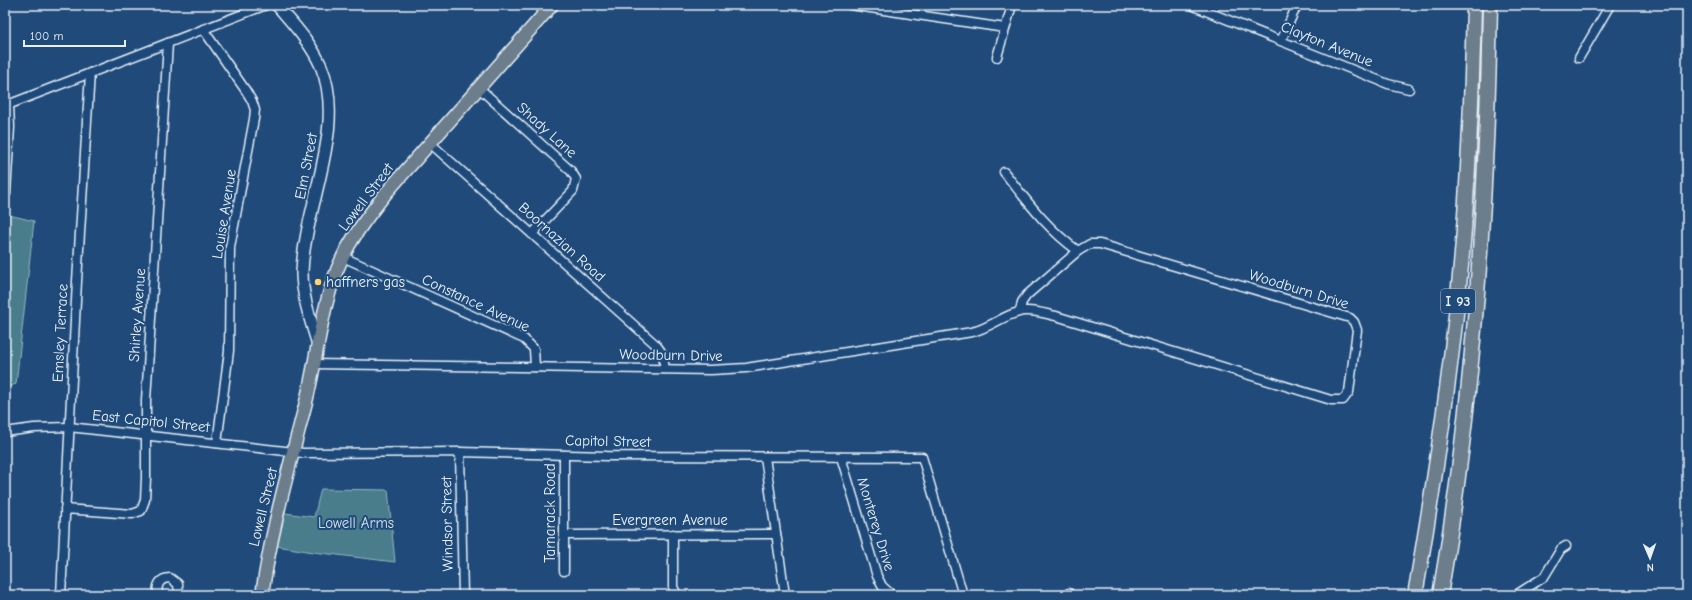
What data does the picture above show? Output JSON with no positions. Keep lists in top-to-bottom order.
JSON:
{
  "streets": {
    "highway": ["I 93"],
    "main road": ["Lowell Street"],
    "street": [
      "Clayton Avenue",
      "Shady Lane",
      "Elm Street",
      "Louise Avenue",
      "Boornazian Road",
      "Woodburn Drive",
      "Constance Avenue",
      "Shirley Avenue",
      "Emsley Terrace",
      "East Capitol Street",
      "Capitol Street",
      "Tamarack Road",
      "Evergreen Avenue",
      "Windsor Street",
      "Monterey Drive"
    ]
  },
  "crossings": [
    ["Shady Lane", "Lowell Street"],
    ["Shady Lane", "Boornazian Road"],
    ["Elm Street", "Lowell Street"],
    ["Lowell Street", "Boornazian Road"],
    ["Lowell Street", "Woodburn Drive"],
    ["Lowell Street", "Constance Avenue"],
    ["Lowell Street", "East Capitol Street"],
    ["Lowell Street", "Capitol Street"],
    ["Louise Avenue", "East Capitol Street"],
    ["Boornazian Road", "Woodburn Drive"],
    ["Woodburn Drive", "Constance Avenue"],
    ["Shirley Avenue", "Emsley Terrace"],
    ["Shirley Avenue", "East Capitol Street"],
    ["Emsley Terrace", "East Capitol Street"],
    ["East Capitol Street", "Capitol Street"],
    ["Capitol Street", "Tamarack Road"],
    ["Capitol Street", "Windsor Street"],
    ["Capitol Street", "Monterey Drive"],
    ["Tamarack Road", "Evergreen Avenue"]
  ],
  "parks": ["Lowell Arms"],
  "places": ["haffners gas"],
  "scale_bar": "100 m",
  "north": "bottom"
}
